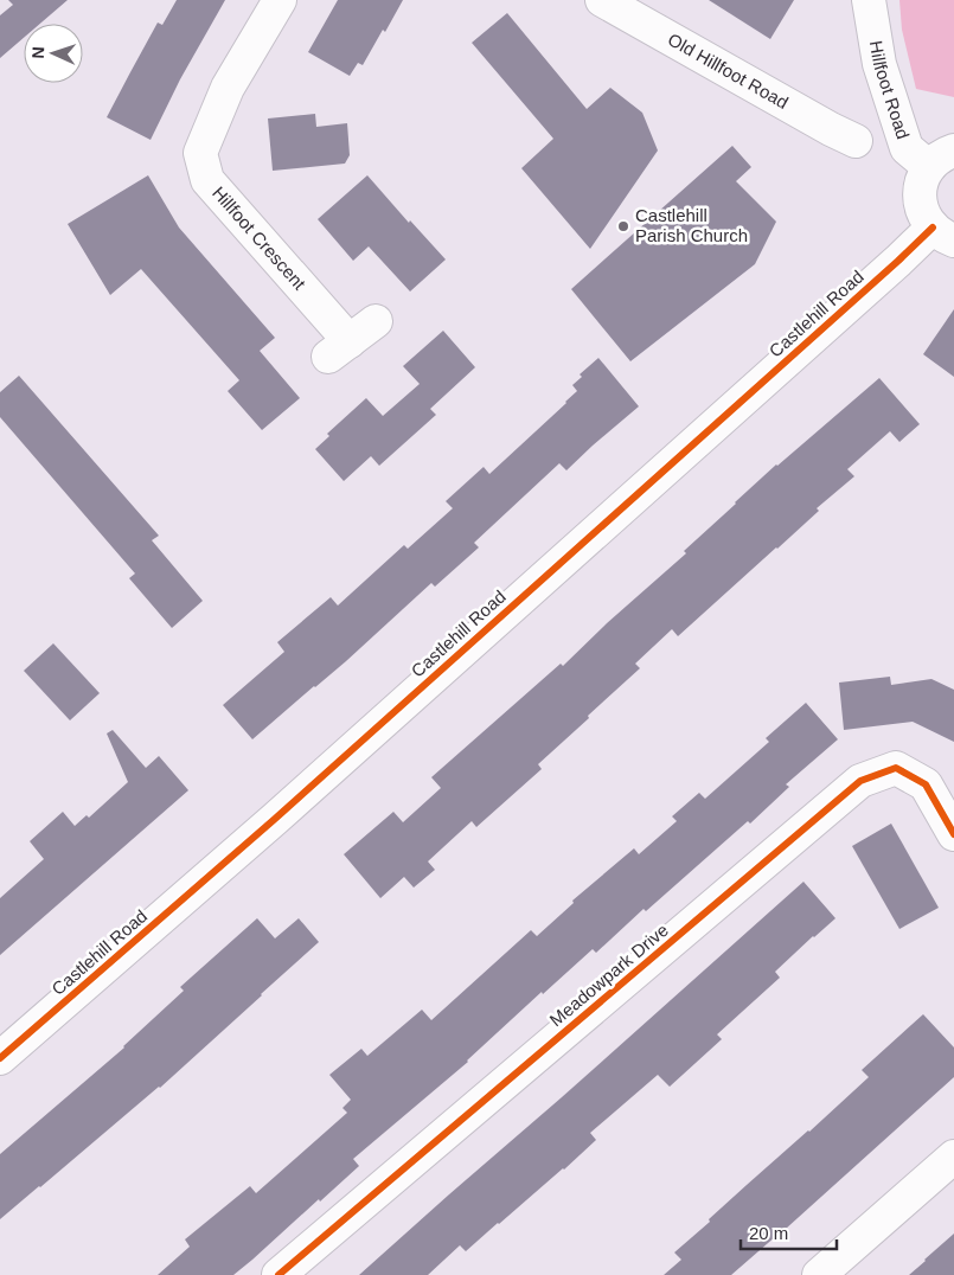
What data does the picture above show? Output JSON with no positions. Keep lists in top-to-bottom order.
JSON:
{
  "streets": {
    "street": [
      "Old Hillfoot Road",
      "Hillfoot Road",
      "Hillfoot Crescent",
      "Castlehill Road",
      "Meadowpark Drive"
    ]
  },
  "places": ["Castlehill Parish Church"],
  "scale_bar": "20 m",
  "north": "left"
}
